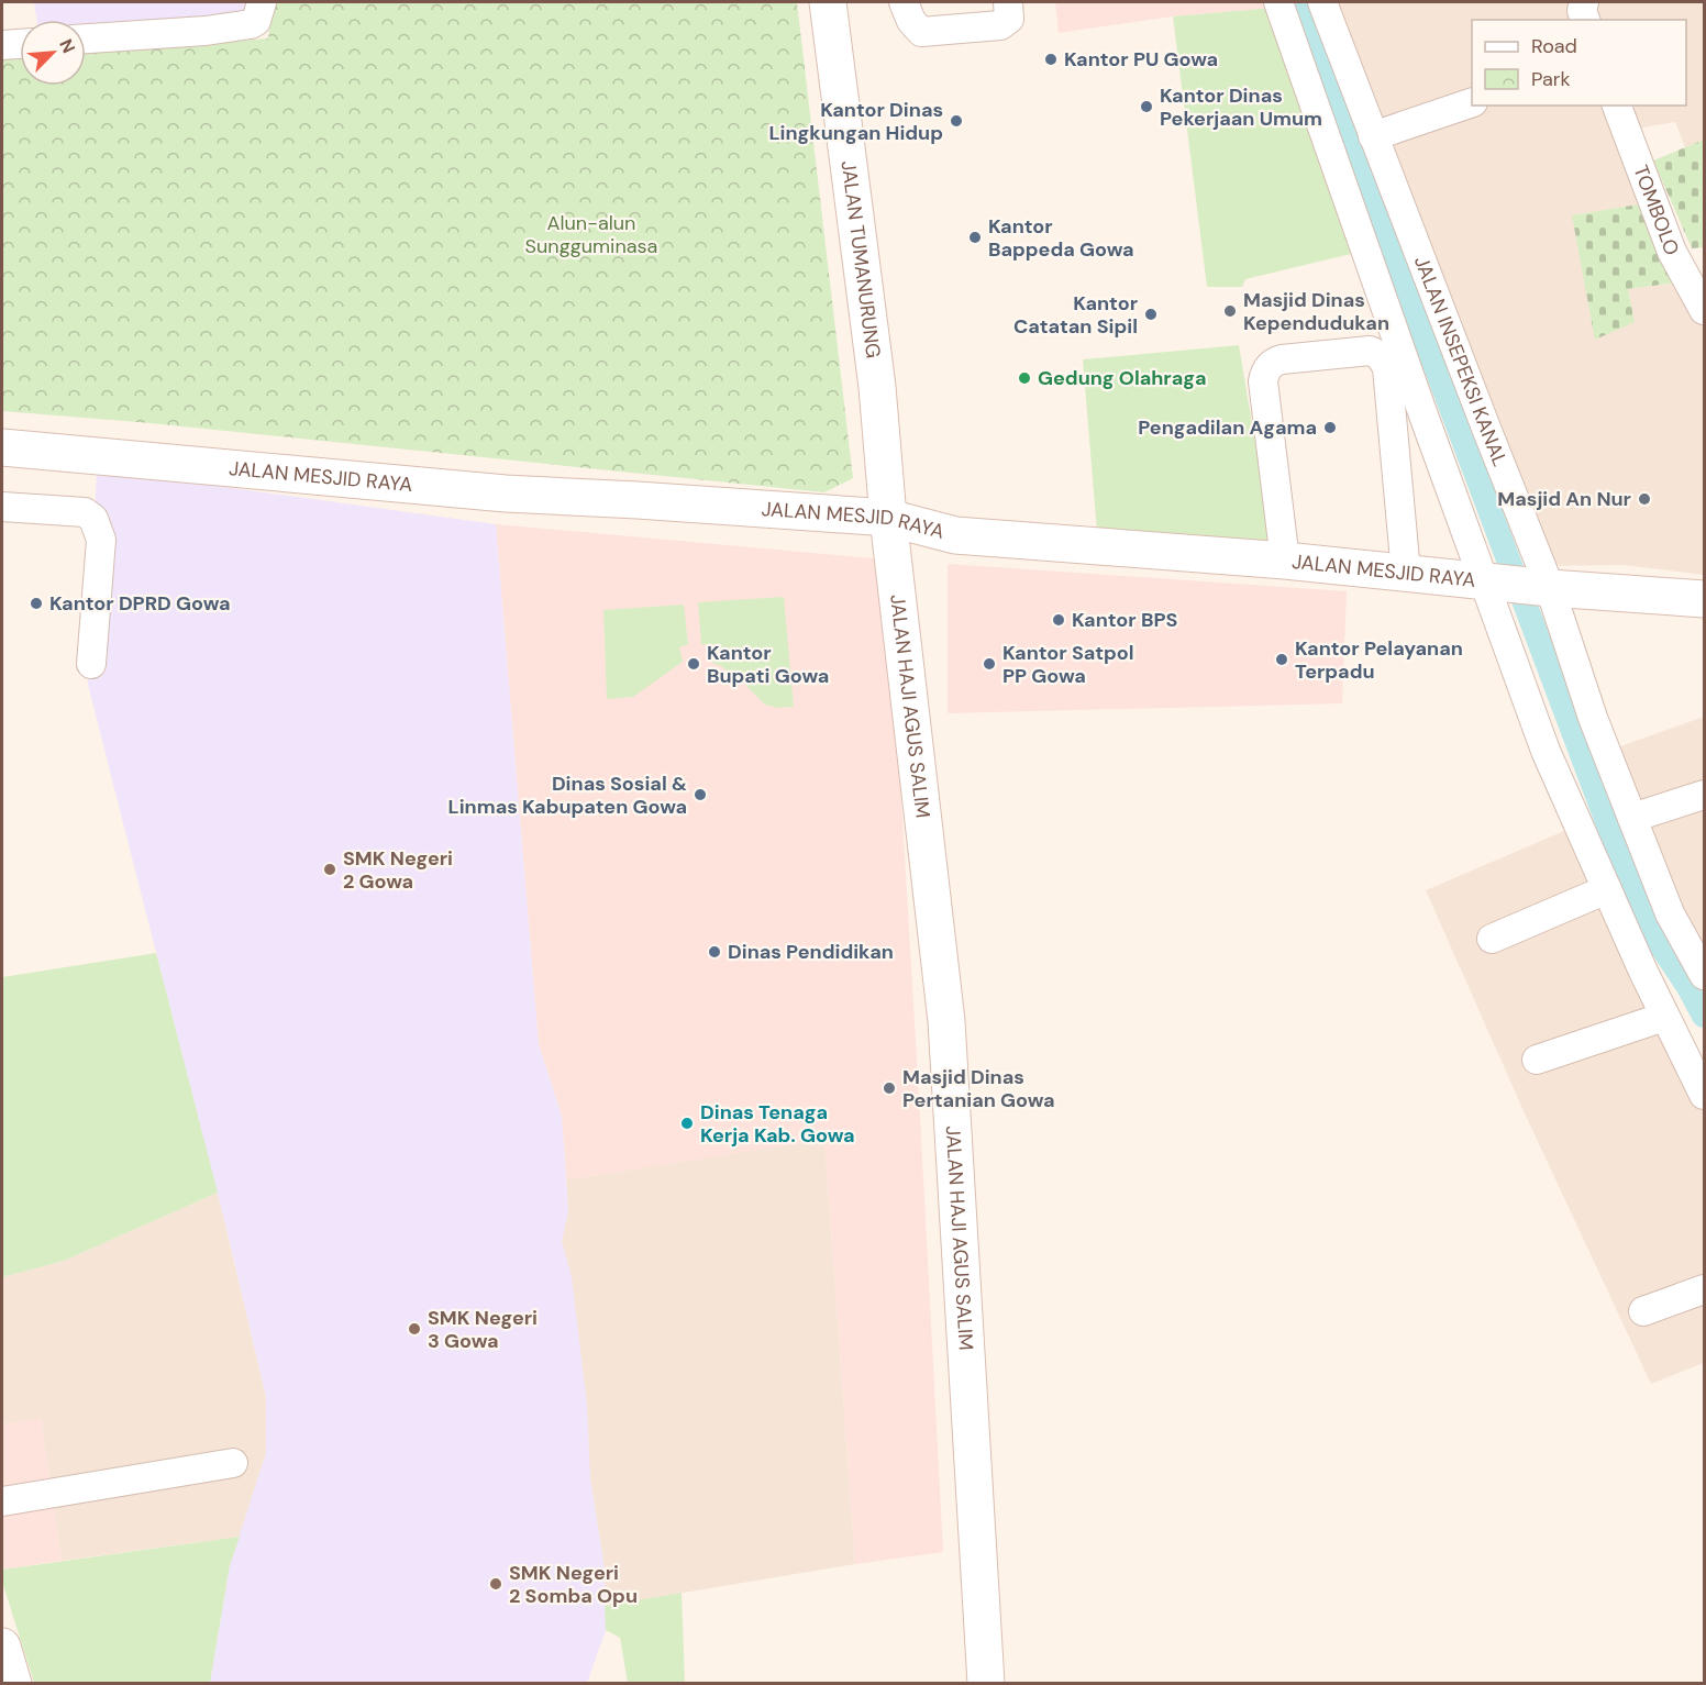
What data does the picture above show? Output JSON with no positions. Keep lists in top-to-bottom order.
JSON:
{
  "streets": {
    "street": [
      "TOMBOLO",
      "JALAN TUMANURUNG",
      "JALAN INSEPEKSI KANAL",
      "JALAN MESJID RAYA",
      "JALAN HAJI AGUS SALIM"
    ]
  },
  "crossings": [
    ["JALAN TUMANURUNG", "JALAN MESJID RAYA"],
    ["JALAN TUMANURUNG", "JALAN HAJI AGUS SALIM"],
    ["JALAN INSEPEKSI KANAL", "JALAN MESJID RAYA"],
    ["JALAN MESJID RAYA", "JALAN HAJI AGUS SALIM"]
  ],
  "parks": ["Alun-alun Sungguminasa"],
  "places": [
    "Kantor PU Gowa",
    "Kantor Dinas Pekerjaan Umum",
    "Kantor Dinas Lingkungan Hidup",
    "Kantor Bappeda Gowa",
    "Masjid Dinas Kependudukan",
    "Kantor Catatan Sipil",
    "Gedung Olahraga",
    "Pengadilan Agama",
    "Masjid An Nur",
    "Kantor DPRD Gowa",
    "Kantor BPS",
    "Kantor Pelayanan Terpadu",
    "Kantor Bupati Gowa",
    "Kantor Satpol PP Gowa",
    "Dinas Sosial & Linmas Kabupaten Gowa",
    "SMK Negeri 2 Gowa",
    "Dinas Pendidikan",
    "Masjid Dinas Pertanian Gowa",
    "Dinas Tenaga Kerja Kab. Gowa",
    "SMK Negeri 3 Gowa",
    "SMK Negeri 2 Somba Opu"
  ],
  "legend": ["Road", "Park"],
  "north": "top right"
}
